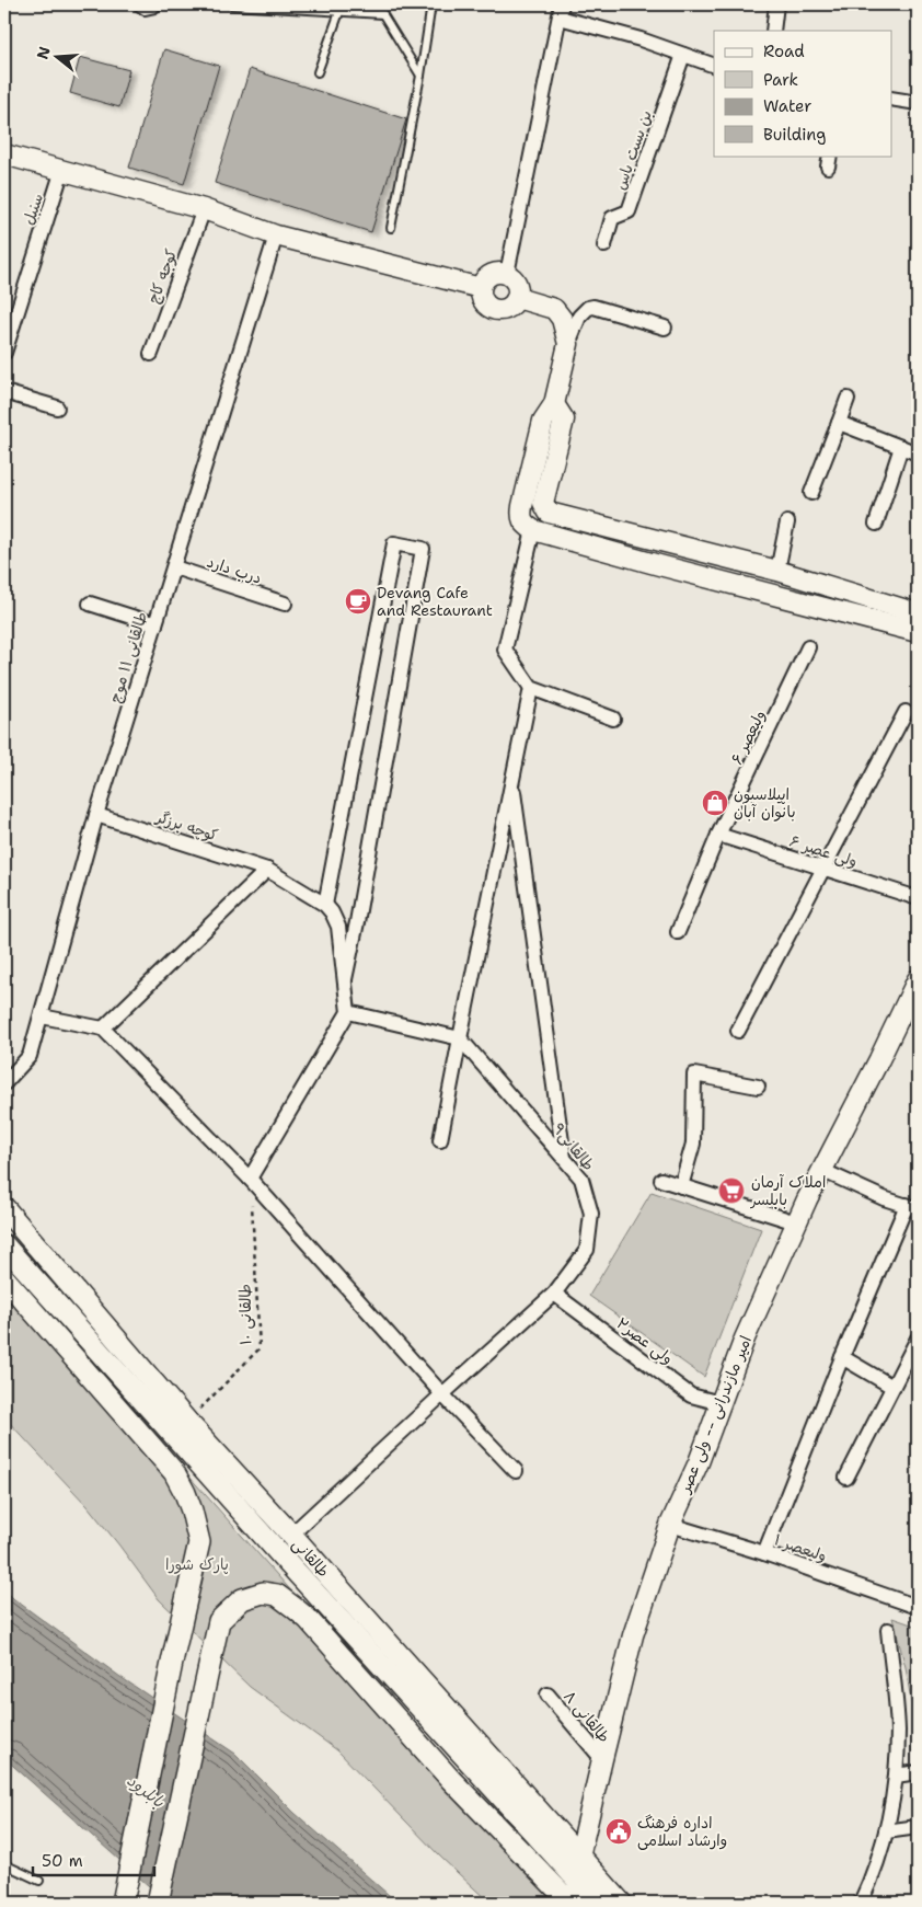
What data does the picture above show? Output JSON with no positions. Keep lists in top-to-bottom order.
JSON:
{
  "streets": {
    "main road": ["طالقانی"],
    "street": [
      "بن بست یاس",
      "سنبل",
      "کوجه کاج",
      "درب دارد",
      "طالقانی ۱۱ موج",
      "ولیعصر ۶",
      "کوچه برزگر",
      "ولی عصر ۶",
      "طالقانی۹",
      "ولی عصر۲",
      "امیر مازندرانی -- ولی عصر",
      "ولیعصر ۱",
      "طالقانی ۸"
    ],
    "path": ["طالقانی ۱۰"]
  },
  "crossings": [
    ["درب دارد", "طالقانی ۱۱ موج"],
    ["طالقانی ۱۱ موج", "کوچه برزگر"],
    ["ولیعصر ۶", "ولی عصر ۶"],
    ["طالقانی۹", "ولی عصر۲"],
    ["طالقانی۹", "طالقانی"],
    ["طالقانی ۱۰", "طالقانی"],
    ["ولی عصر۲", "امیر مازندرانی -- ولی عصر"],
    ["امیر مازندرانی -- ولی عصر", "ولیعصر ۱"],
    ["امیر مازندرانی -- ولی عصر", "طالقانی"],
    ["امیر مازندرانی -- ولی عصر", "طالقانی ۸"]
  ],
  "water": ["بابلرود"],
  "parks": ["پارک شورا"],
  "places": {
    "cafe": ["Devang Cafe and Restaurant"],
    "shop": ["اپیلاسیون بانوان آبان"],
    "supermarket": ["املاک آرمان بابلسر"],
    "public building": ["اداره فرهنگ وارشاد اسلامی"]
  },
  "legend": [
    "Road",
    "Park",
    "Water",
    "Building"
  ],
  "scale_bar": "50 m",
  "north": "left"
}
